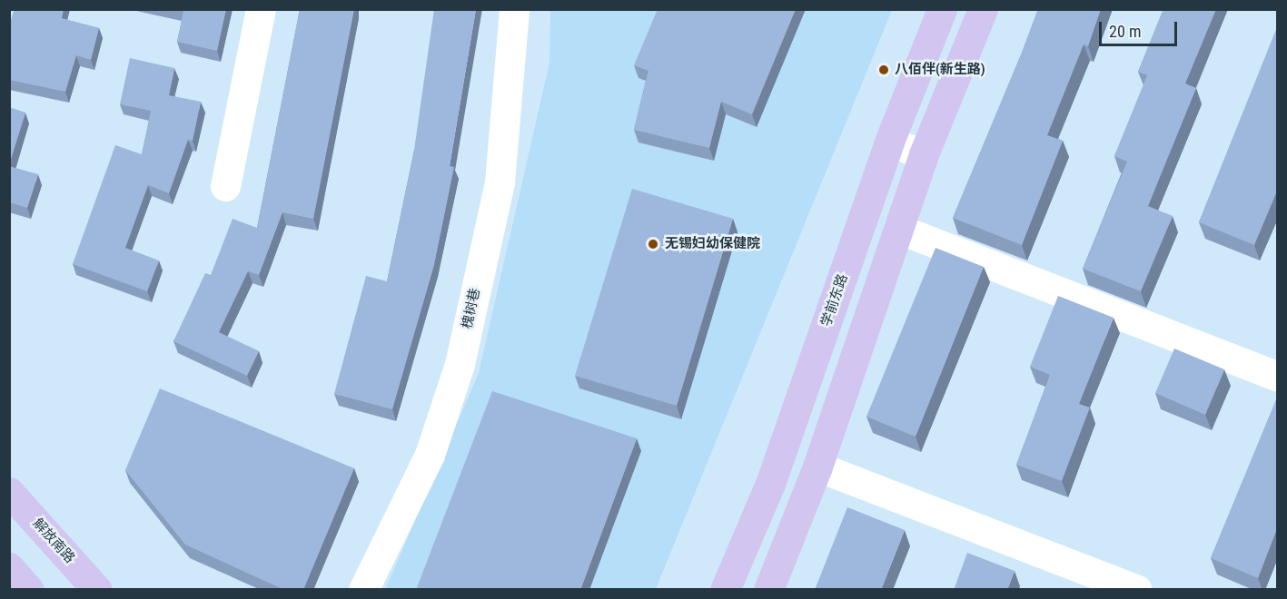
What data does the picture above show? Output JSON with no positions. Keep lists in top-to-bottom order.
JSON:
{
  "streets": {
    "main road": ["学前东路", "解放南路"],
    "street": ["槐树巷"]
  },
  "places": ["八佰伴(新生路)", "无锡妇幼保健院"],
  "scale_bar": "20 m"
}
